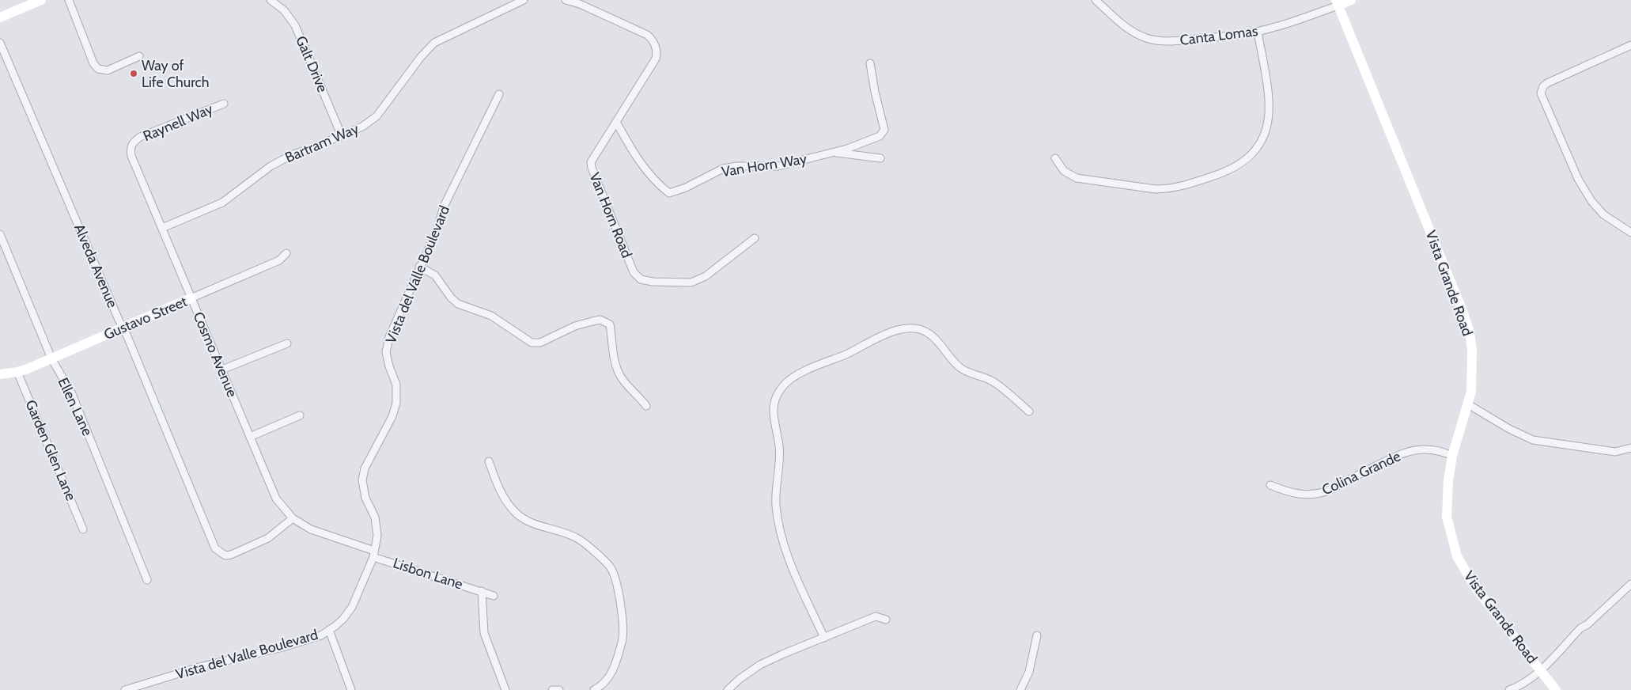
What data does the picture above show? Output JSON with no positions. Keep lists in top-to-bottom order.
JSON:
{
  "streets": {
    "street": [
      "Canta Lomas",
      "Galt Drive",
      "Raynell Way",
      "Bartram Way",
      "Van Horn Way",
      "Van Horn Road",
      "Alveda Avenue",
      "Vista del Valle Boulevard",
      "Vista Grande Road",
      "Gustavo Street",
      "Cosmo Avenue",
      "Ellen Lane",
      "Garden Glen Lane",
      "Colina Grande",
      "Lisbon Lane"
    ]
  },
  "crossings": [
    ["Canta Lomas", "Vista Grande Road"],
    ["Galt Drive", "Bartram Way"],
    ["Raynell Way", "Cosmo Avenue"],
    ["Bartram Way", "Cosmo Avenue"],
    ["Van Horn Way", "Van Horn Road"],
    ["Alveda Avenue", "Gustavo Street"],
    ["Alveda Avenue", "Cosmo Avenue"],
    ["Alveda Avenue", "Lisbon Lane"],
    ["Vista del Valle Boulevard", "Lisbon Lane"],
    ["Vista Grande Road", "Colina Grande"],
    ["Gustavo Street", "Cosmo Avenue"],
    ["Gustavo Street", "Ellen Lane"],
    ["Gustavo Street", "Garden Glen Lane"],
    ["Cosmo Avenue", "Lisbon Lane"]
  ],
  "places": ["Way of Life Church"]
}
